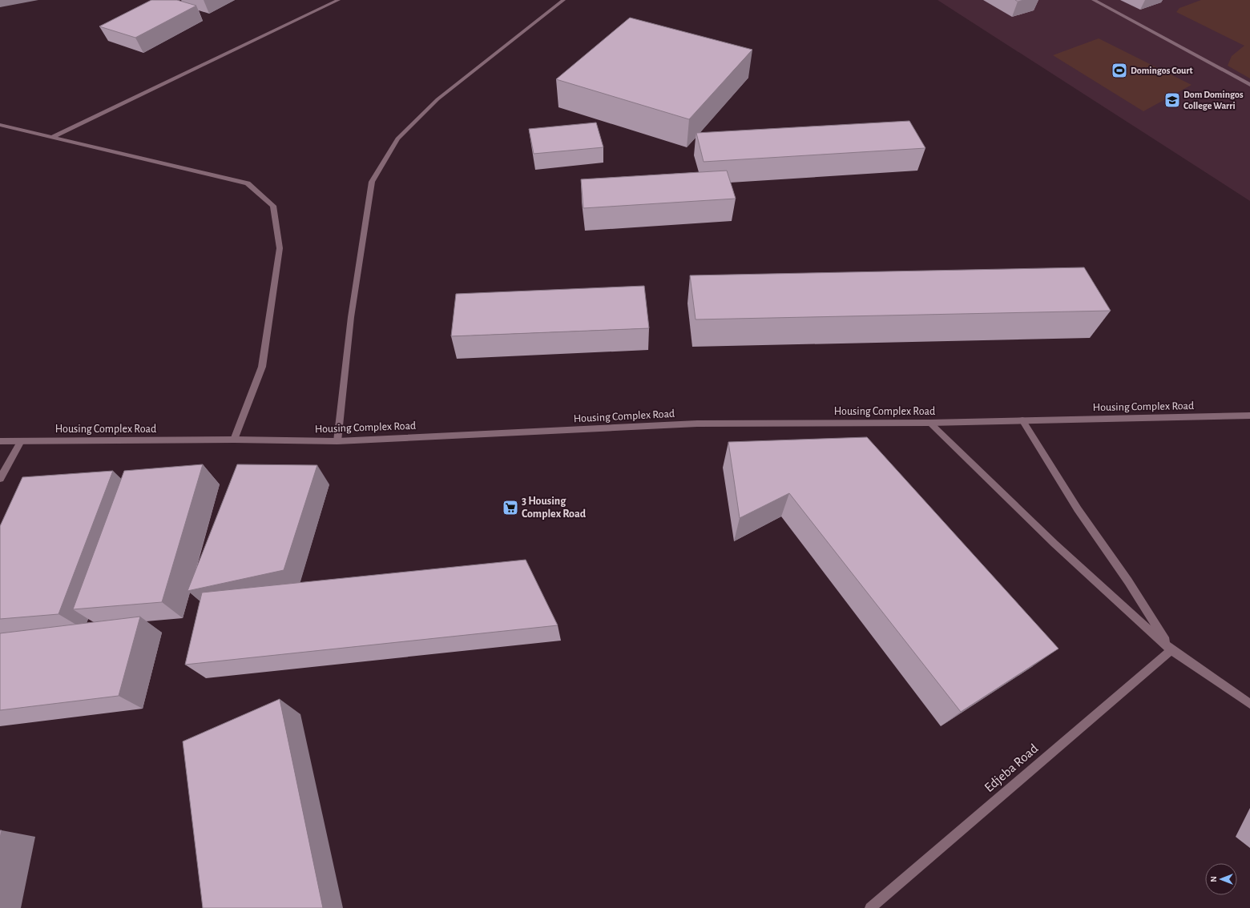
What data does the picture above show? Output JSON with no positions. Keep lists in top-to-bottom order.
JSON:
{
  "streets": {
    "street": ["Housing Complex Road", "Edjeba Road"]
  },
  "places": {
    "sports": ["Domingos Court"],
    "school or university": ["Dom Domingos College Warri"],
    "supermarket": ["3 Housing Complex Road"]
  },
  "north": "left"
}
